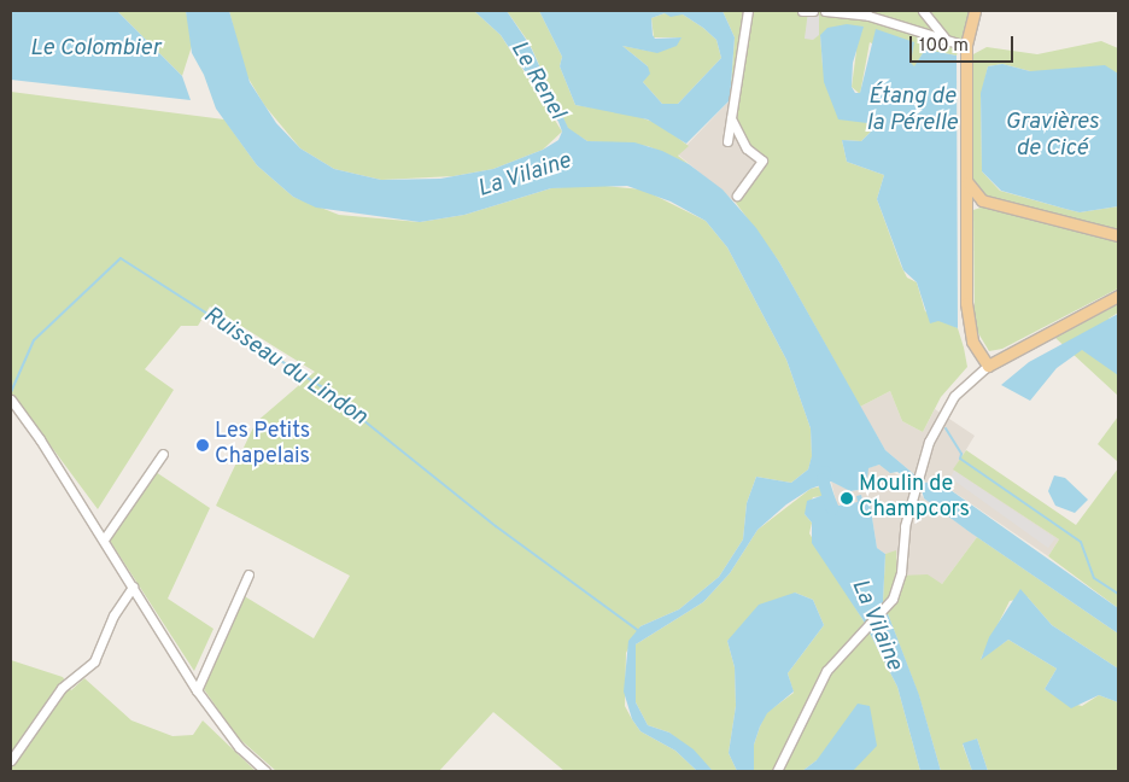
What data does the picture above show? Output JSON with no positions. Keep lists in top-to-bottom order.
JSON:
{
  "water": [
    "Le Colombier",
    "Le Renel",
    "Étang de la Pérelle",
    "Gravières de Cicé",
    "La Vilaine",
    "Ruisseau du Lindon"
  ],
  "places": ["Les Petits Chapelais", "Moulin de Champcors"],
  "scale_bar": "100 m"
}
